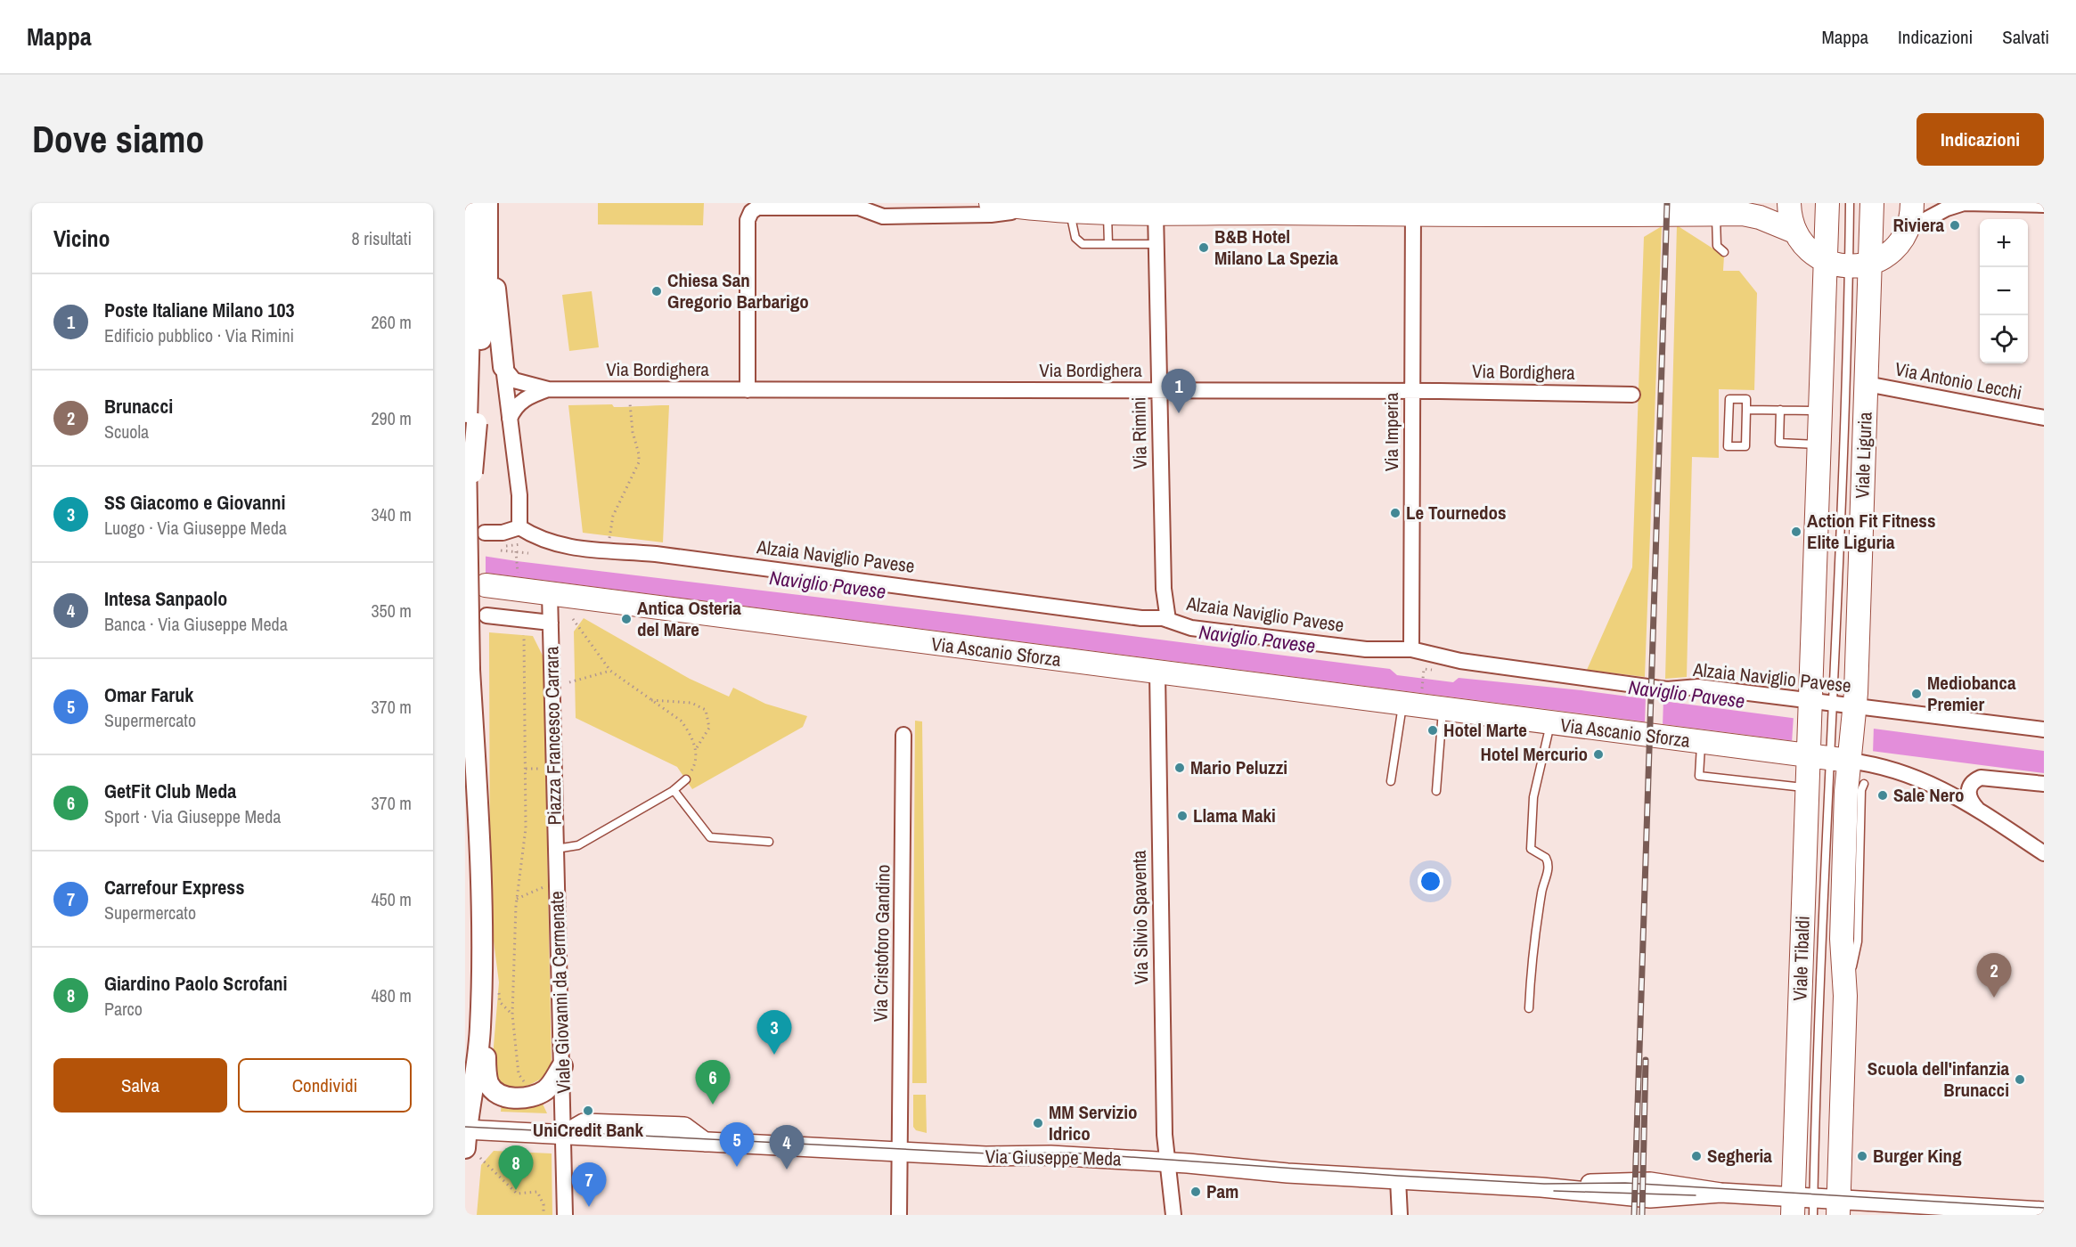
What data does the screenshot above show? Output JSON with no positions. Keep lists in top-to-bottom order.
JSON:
{
  "streets": {
    "main road": ["Viale Liguria", "Via Ascanio Sforza", "Viale Tibaldi"],
    "street": [
      "Via Bordighera",
      "Via Antonio Lecchi",
      "Via Imperia",
      "Via Rimini",
      "Alzaia Naviglio Pavese",
      "Piazza Francesco Carrara",
      "Via Silvio Spaventa",
      "Via Cristoforo Gandino",
      "Viale Giovanni da Cermenate",
      "Via Giuseppe Meda"
    ]
  },
  "crossings": [
    ["Via Bordighera", "Via Imperia"],
    ["Via Bordighera", "Via Rimini"],
    ["Via Antonio Lecchi", "Viale Liguria"],
    ["Via Imperia", "Alzaia Naviglio Pavese"],
    ["Via Rimini", "Alzaia Naviglio Pavese"],
    ["Viale Liguria", "Alzaia Naviglio Pavese"],
    ["Viale Liguria", "Viale Tibaldi"],
    ["Alzaia Naviglio Pavese", "Viale Tibaldi"],
    ["Via Ascanio Sforza", "Piazza Francesco Carrara"],
    ["Via Ascanio Sforza", "Via Silvio Spaventa"],
    ["Via Ascanio Sforza", "Viale Tibaldi"],
    ["Piazza Francesco Carrara", "Viale Giovanni da Cermenate"],
    ["Via Silvio Spaventa", "Via Giuseppe Meda"],
    ["Via Cristoforo Gandino", "Via Giuseppe Meda"],
    ["Viale Tibaldi", "Via Giuseppe Meda"],
    ["Viale Giovanni da Cermenate", "Via Giuseppe Meda"]
  ],
  "water": ["Naviglio Pavese"],
  "places": [
    "Riviera",
    "B&B Hotel Milano La Spezia",
    "Chiesa San Gregorio Barbarigo",
    "Le Tournedos",
    "Action Fit Fitness Elite Liguria",
    "Antica Osteria del Mare",
    "Mediobanca Premier",
    "Hotel Marte",
    "Hotel Mercurio",
    "Mario Peluzzi",
    "Sale Nero",
    "Llama Maki",
    "Scuola dell'infanzia Brunacci",
    "UniCredit Bank",
    "MM Servizio Idrico",
    "Segheria",
    "Burger King",
    "Pam"
  ],
  "page": {
    "header": "Mappa",
    "nav": ["Mappa", "Indicazioni", "Salvati"],
    "buttons": [
      "Indicazioni",
      ["Salva", "Condividi"]
    ],
    "title": "Dove siamo",
    "heading": ["Vicino", "8 risultati"],
    "map_buttons": ["+", "−"],
    "list": [
      {
        "mark": "1",
        "name": "Poste Italiane Milano 103",
        "note": "Edificio pubblico · Via Rimini",
        "value": "260 m"
      },
      {
        "mark": "2",
        "name": "Brunacci",
        "note": "Scuola",
        "value": "290 m"
      },
      {
        "mark": "3",
        "name": "SS Giacomo e Giovanni",
        "note": "Luogo · Via Giuseppe Meda",
        "value": "340 m"
      },
      {
        "mark": "4",
        "name": "Intesa Sanpaolo",
        "note": "Banca · Via Giuseppe Meda",
        "value": "350 m"
      },
      {
        "mark": "5",
        "name": "Omar Faruk",
        "note": "Supermercato",
        "value": "370 m"
      },
      {
        "mark": "6",
        "name": "GetFit Club Meda",
        "note": "Sport · Via Giuseppe Meda",
        "value": "370 m"
      },
      {
        "mark": "7",
        "name": "Carrefour Express",
        "note": "Supermercato",
        "value": "450 m"
      },
      {
        "mark": "8",
        "name": "Giardino Paolo Scrofani",
        "note": "Parco",
        "value": "480 m"
      }
    ],
    "pins": [
      "1",
      "2",
      "3",
      "6",
      "5",
      "4",
      "8",
      "7"
    ]
  }
}
